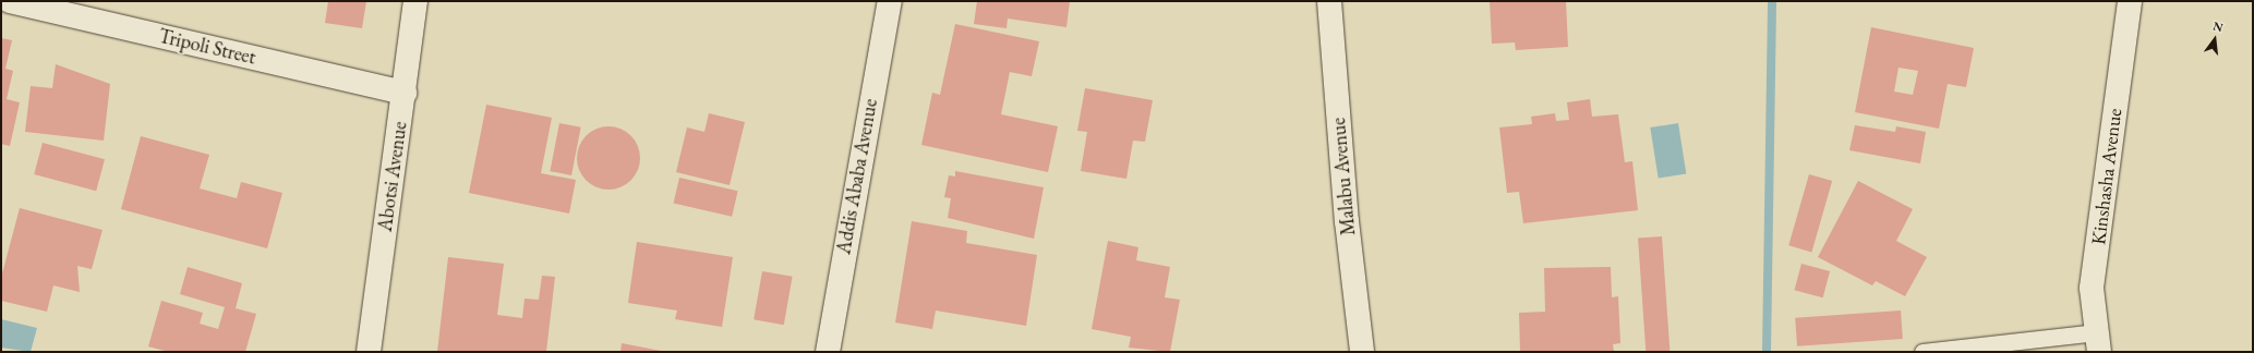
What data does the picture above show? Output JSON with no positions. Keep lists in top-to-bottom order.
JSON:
{
  "streets": {
    "street": [
      "Tripoli Street",
      "Abotsi Avenue",
      "Addis Ababa Avenue",
      "Malabu Avenue",
      "Kinshasha Avenue"
    ]
  },
  "crossings": [
    ["Tripoli Street", "Abotsi Avenue"]
  ],
  "north": "top"
}
